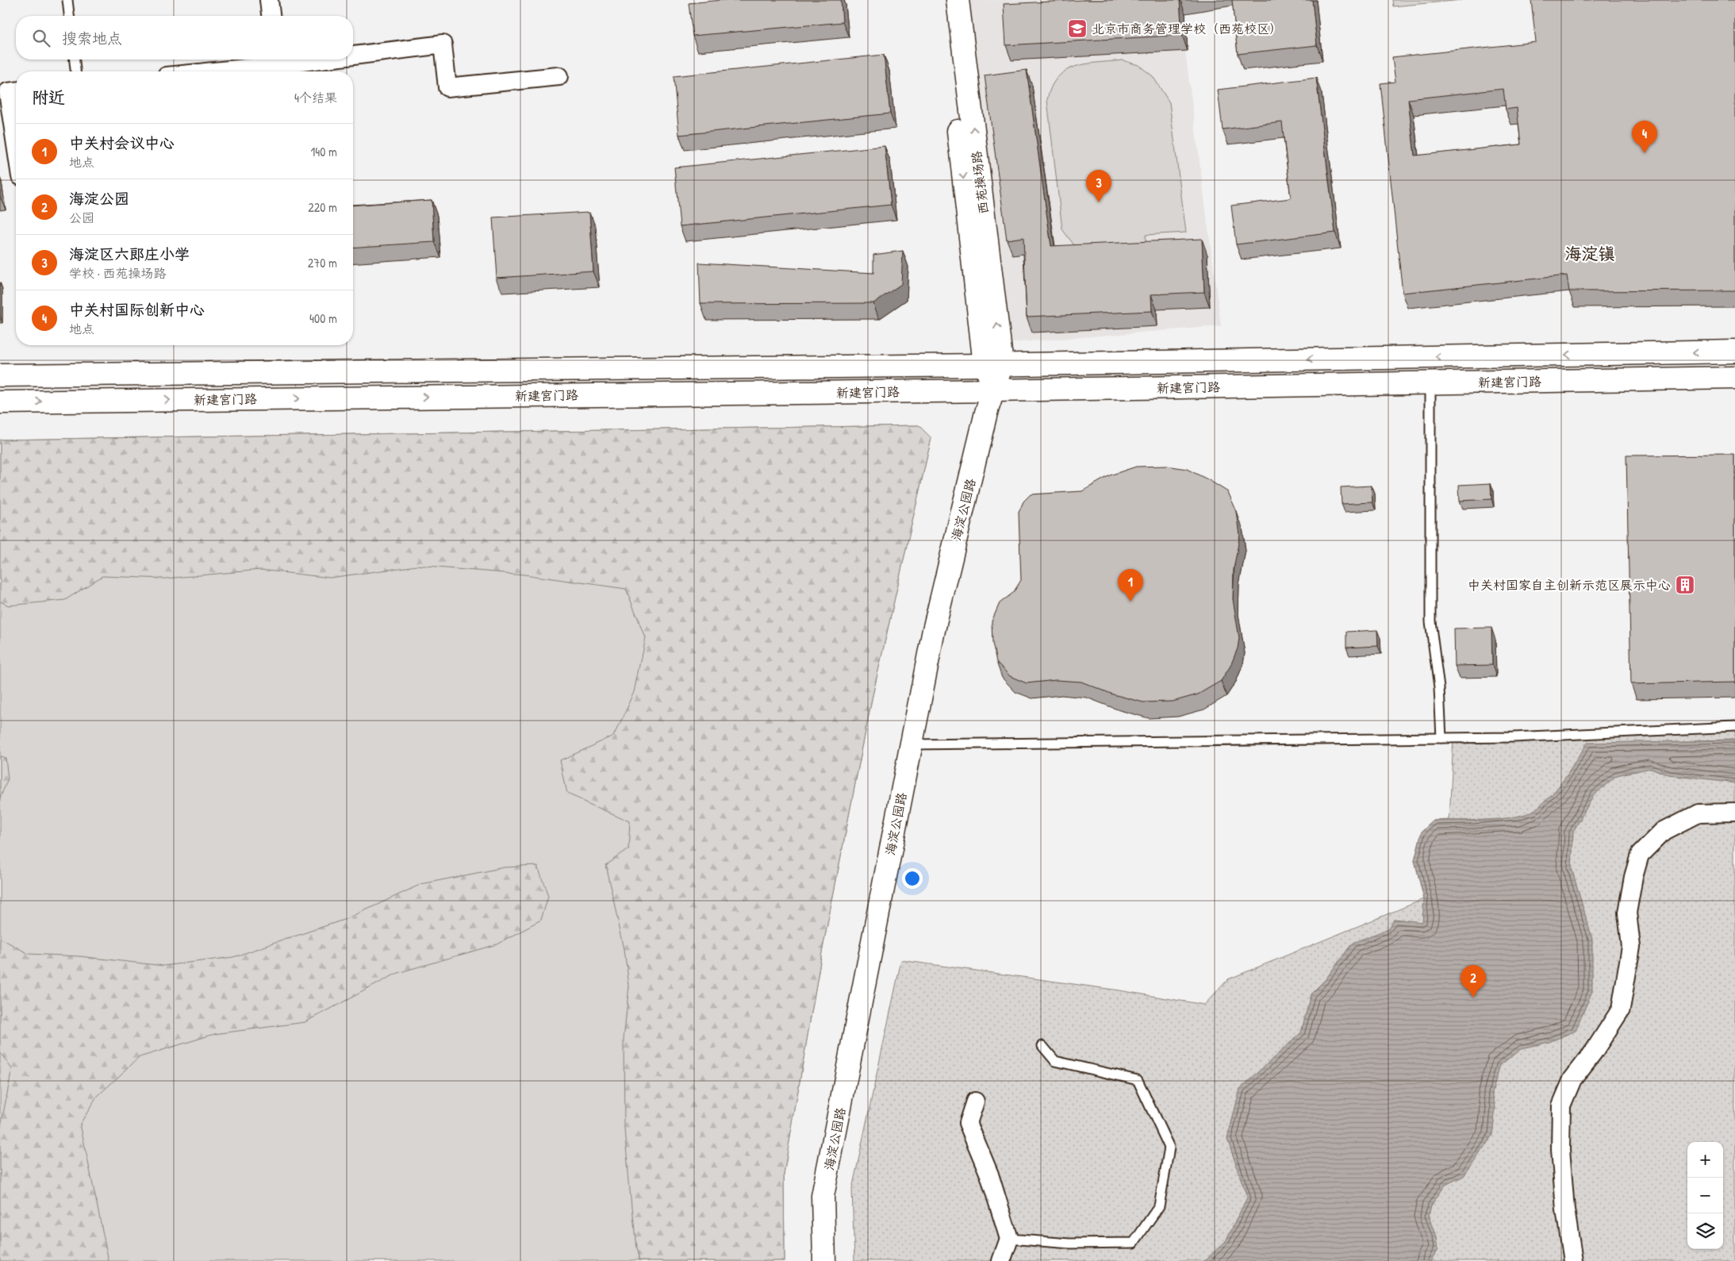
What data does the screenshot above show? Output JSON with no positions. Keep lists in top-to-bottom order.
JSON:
{
  "streets": {
    "street": ["西苑操场路", "新建宫门路", "海淀公园路"]
  },
  "crossings": [
    ["西苑操场路", "新建宫门路"],
    ["西苑操场路", "海淀公园路"],
    ["新建宫门路", "海淀公园路"]
  ],
  "districts": ["海淀镇"],
  "places": {
    "school or university": ["北京市商务管理学校（西苑校区）"],
    "building": ["中关村国家自主创新示范区展示中心"]
  },
  "page": {
    "search": "搜索地点",
    "heading": ["附近", "4个结果"],
    "pins": [
      "4",
      "3",
      "1",
      "2"
    ],
    "list": [
      {
        "mark": "1",
        "name": "中关村会议中心",
        "note": "地点",
        "value": "140 m"
      },
      {
        "mark": "2",
        "name": "海淀公园",
        "note": "公园",
        "value": "220 m"
      },
      {
        "mark": "3",
        "name": "海淀区六郎庄小学",
        "note": "学校 · 西苑操场路",
        "value": "270 m"
      },
      {
        "mark": "4",
        "name": "中关村国际创新中心",
        "note": "地点",
        "value": "400 m"
      }
    ],
    "map_buttons": ["+", "−"]
  }
}
